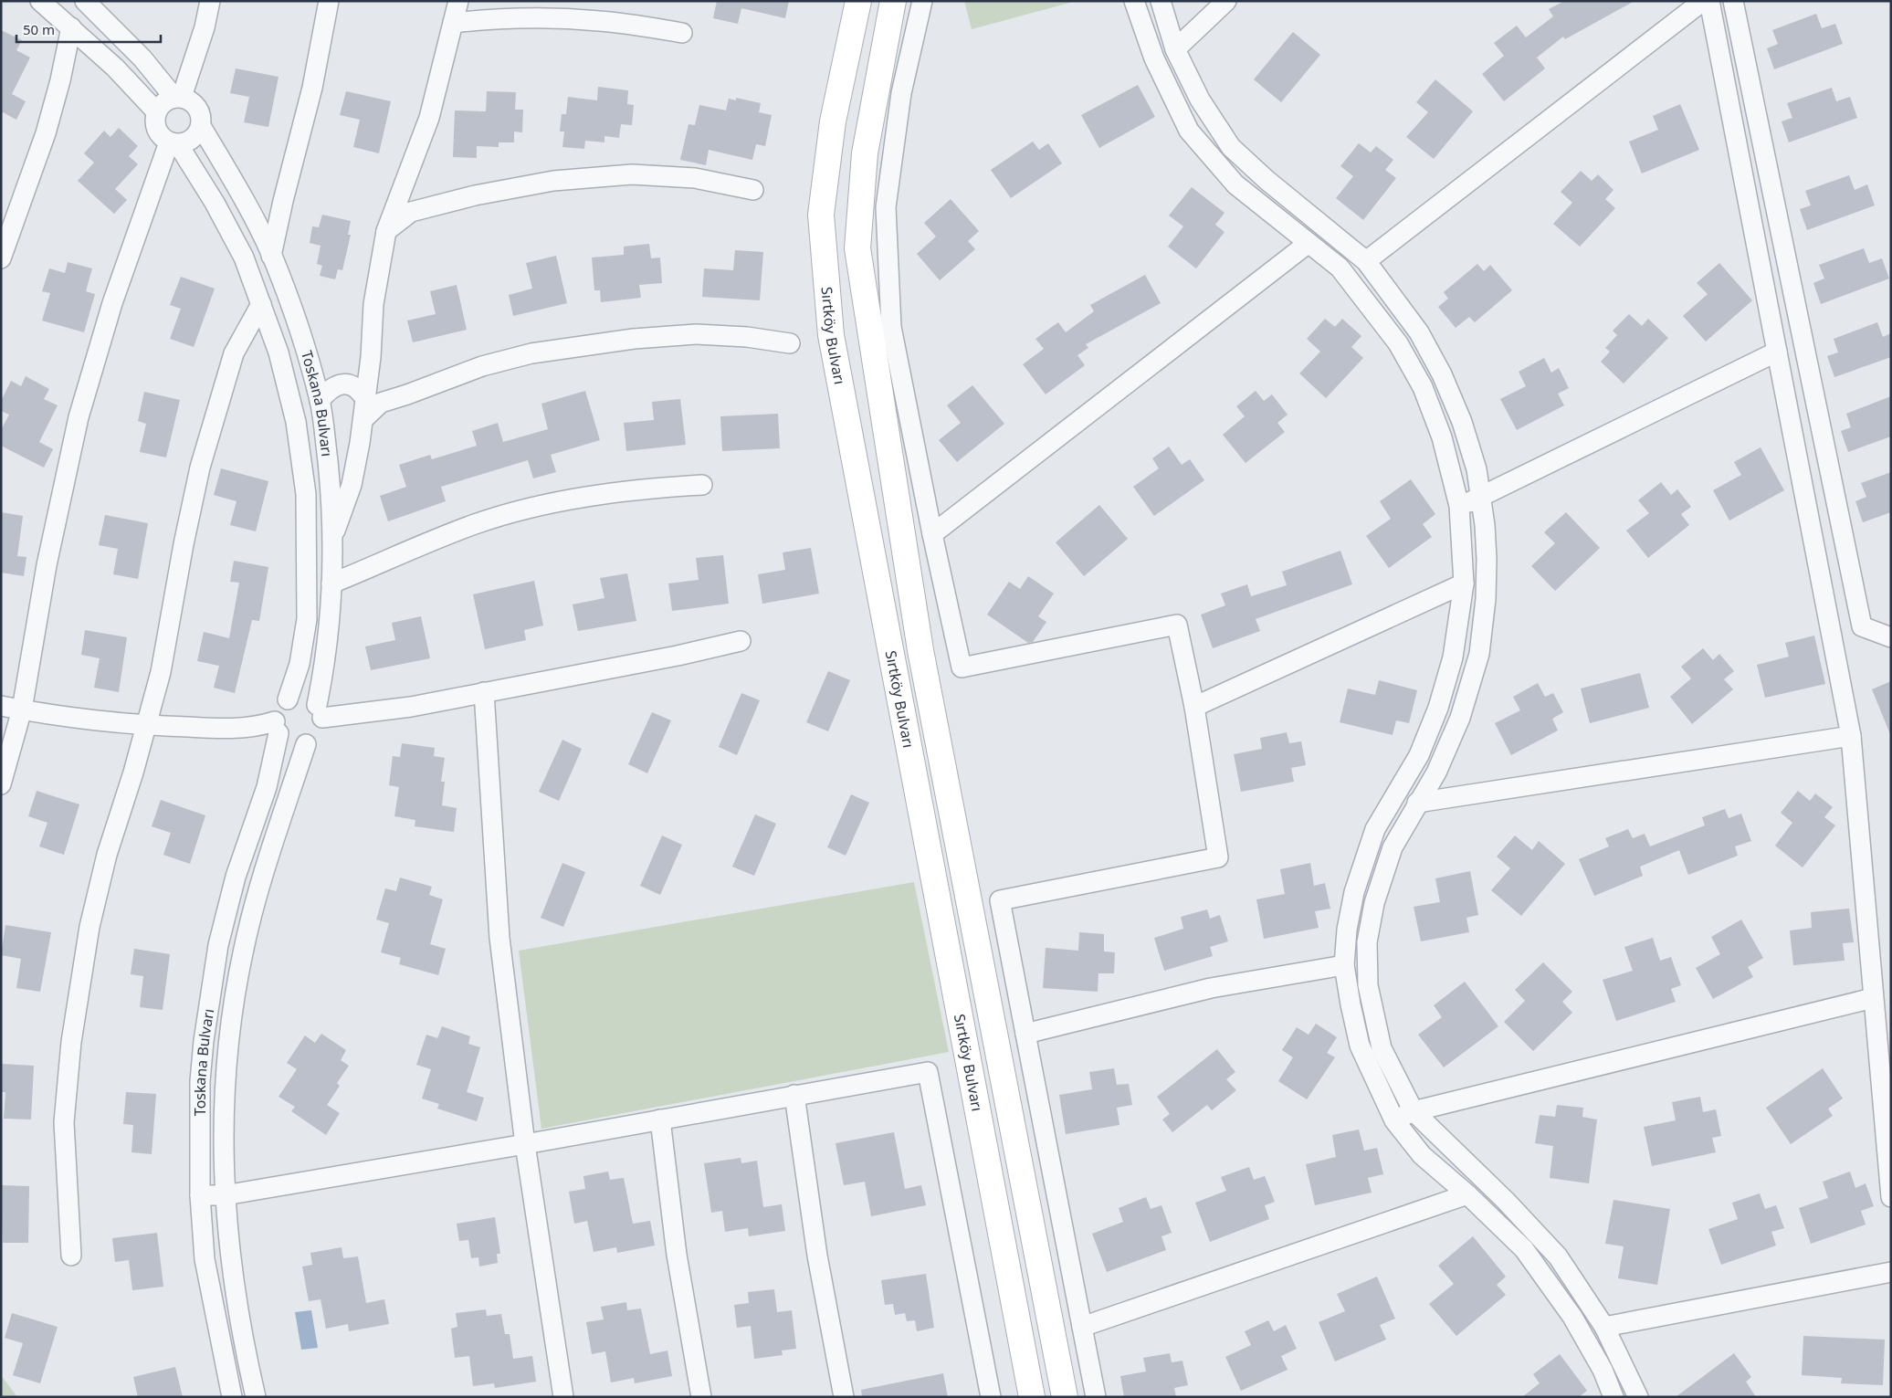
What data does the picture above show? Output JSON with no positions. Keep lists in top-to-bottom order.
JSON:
{
  "streets": {
    "main road": ["Sırtköy Bulvarı"],
    "street": ["Toskana Bulvarı"]
  },
  "scale_bar": "50 m"
}
